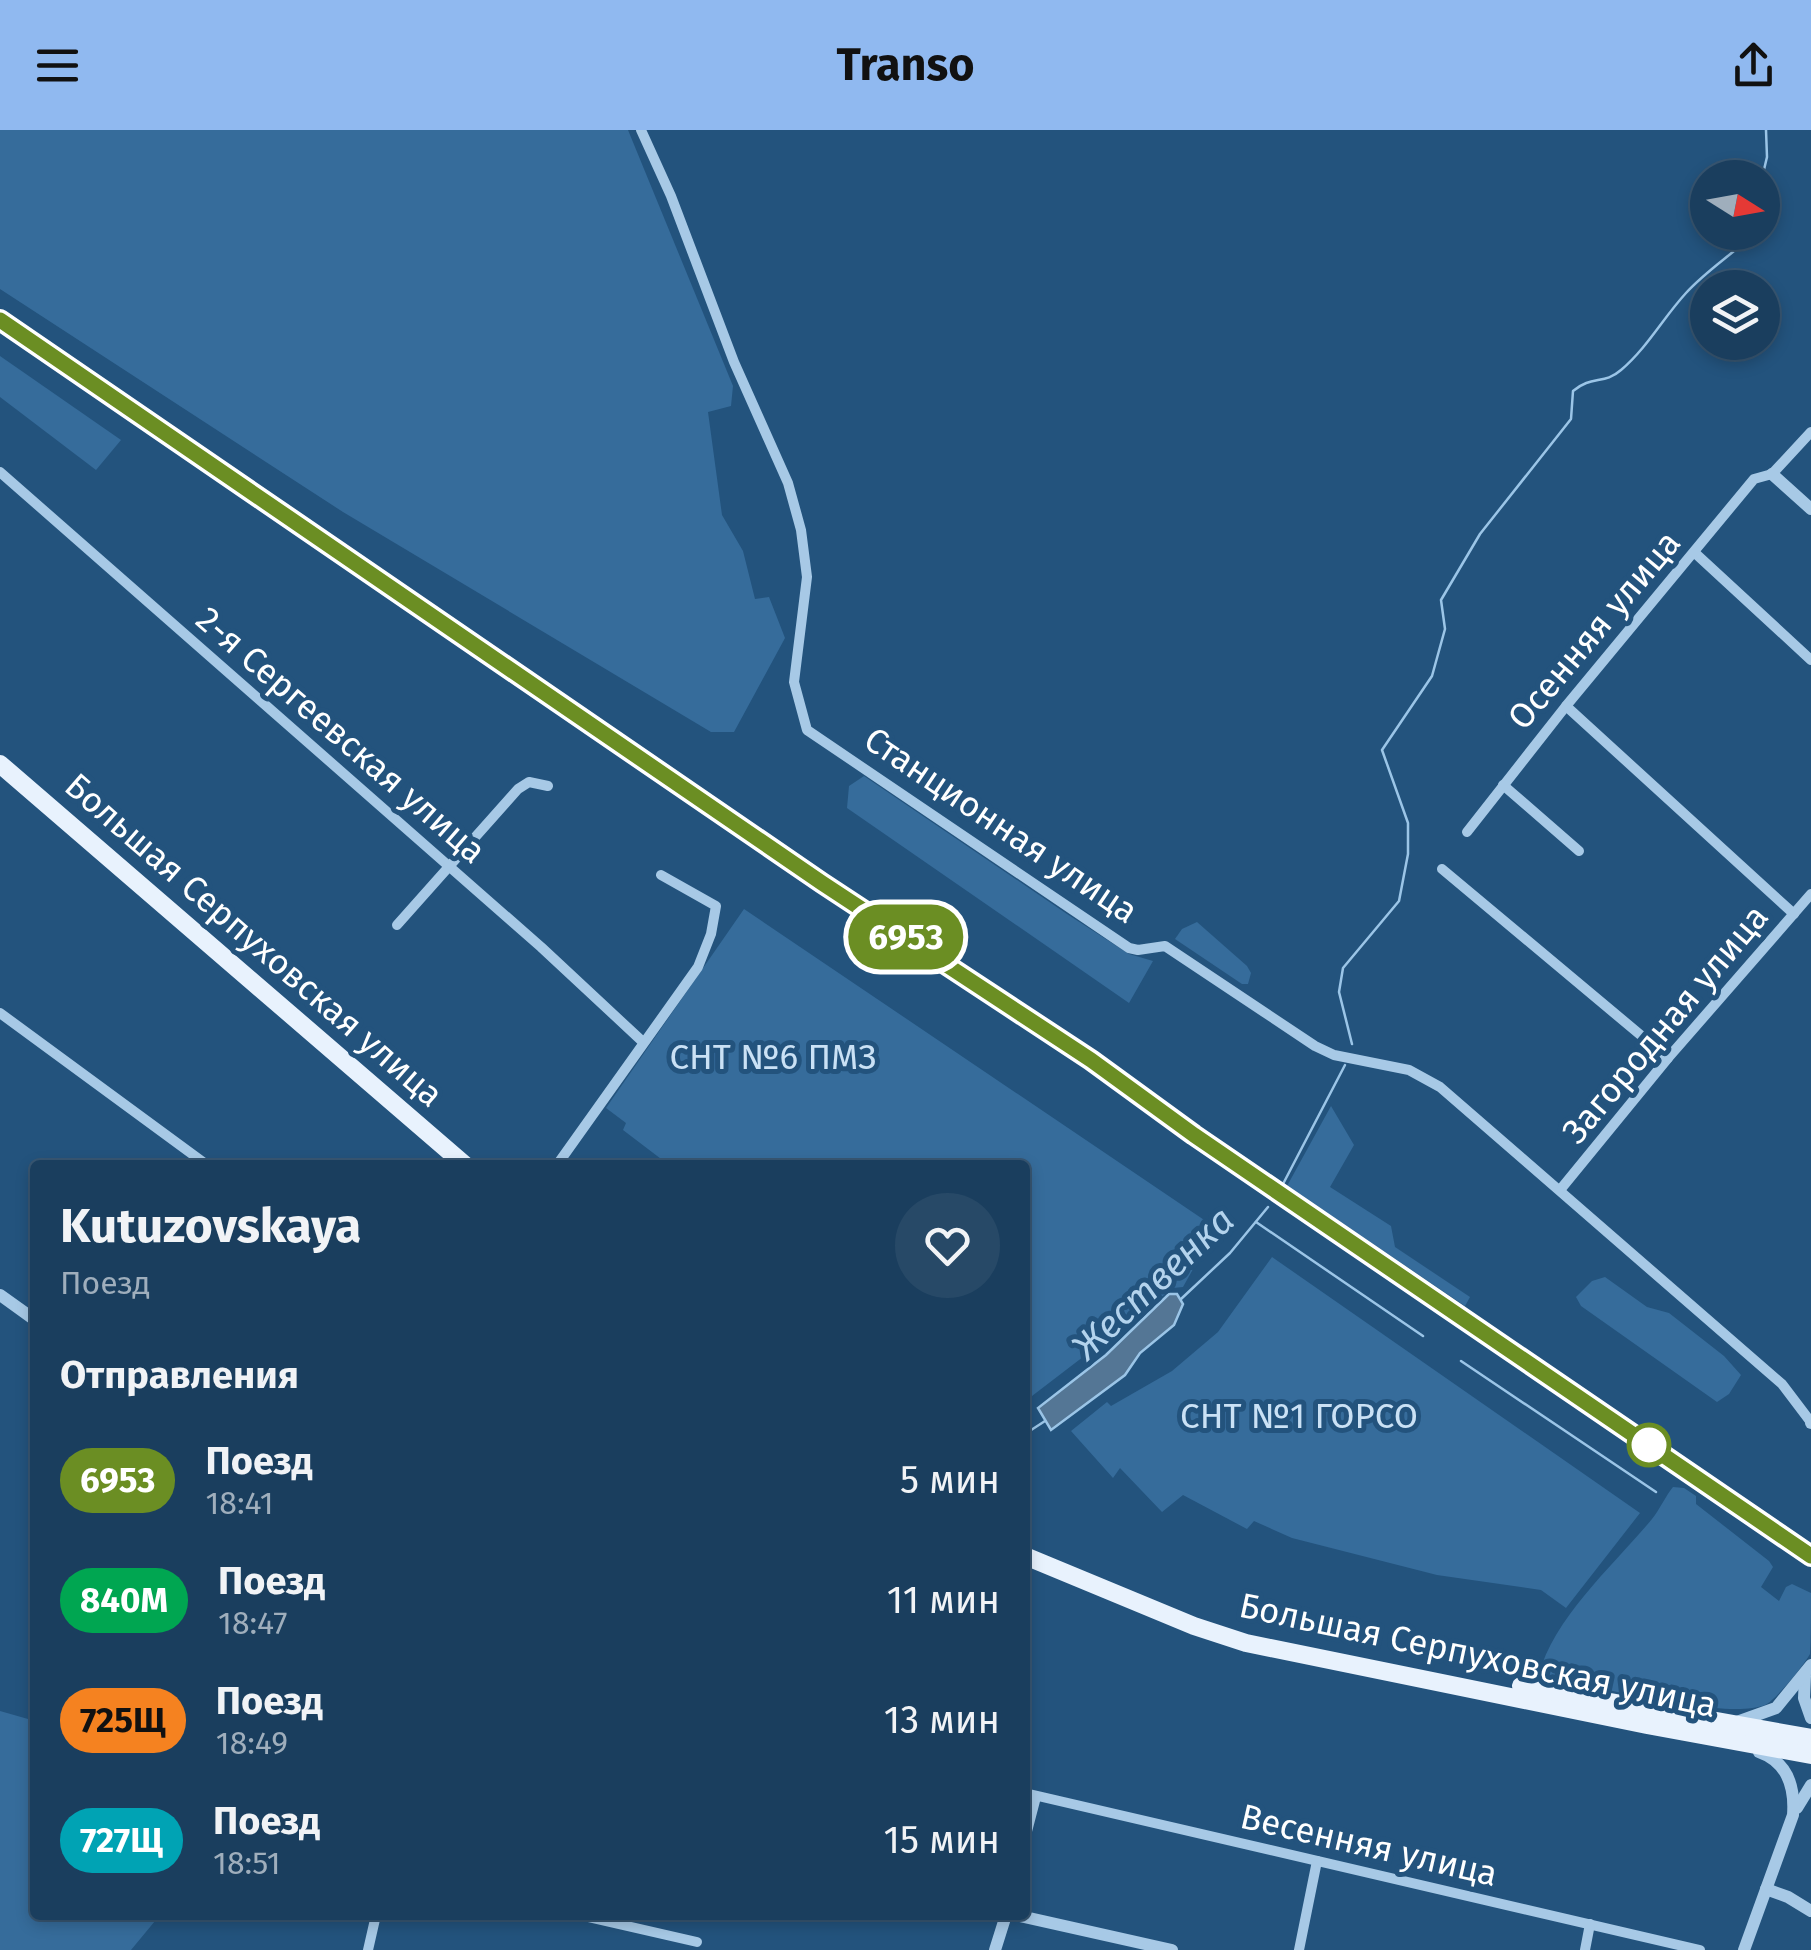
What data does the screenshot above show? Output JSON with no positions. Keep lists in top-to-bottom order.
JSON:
{
  "streets": {
    "main road": ["Большая Серпуховская улица"],
    "street": [
      "Осенняя улица",
      "2-я Сергеевская улица",
      "Станционная улица",
      "Загородная улица",
      "Весенняя улица"
    ]
  },
  "crossings": [
    ["Станционная улица", "Загородная улица"]
  ],
  "water": ["Жественка"],
  "parks": ["СНТ №6 ПМЗ", "СНТ №1 ГОРСО"],
  "north": "right",
  "page": {
    "header": "Transo",
    "on_map": "6953",
    "heading": [
      ["Kutuzovskaya", "Поезд"],
      "Отправления"
    ],
    "list": [
      {
        "mark": "6953",
        "name": "Поезд",
        "note": "18:41",
        "value": "5 мин"
      },
      {
        "mark": "840М",
        "name": "Поезд",
        "note": "18:47",
        "value": "11 мин"
      },
      {
        "mark": "725Щ",
        "name": "Поезд",
        "note": "18:49",
        "value": "13 мин"
      },
      {
        "mark": "727Щ",
        "name": "Поезд",
        "note": "18:51",
        "value": "15 мин"
      }
    ]
  }
}
